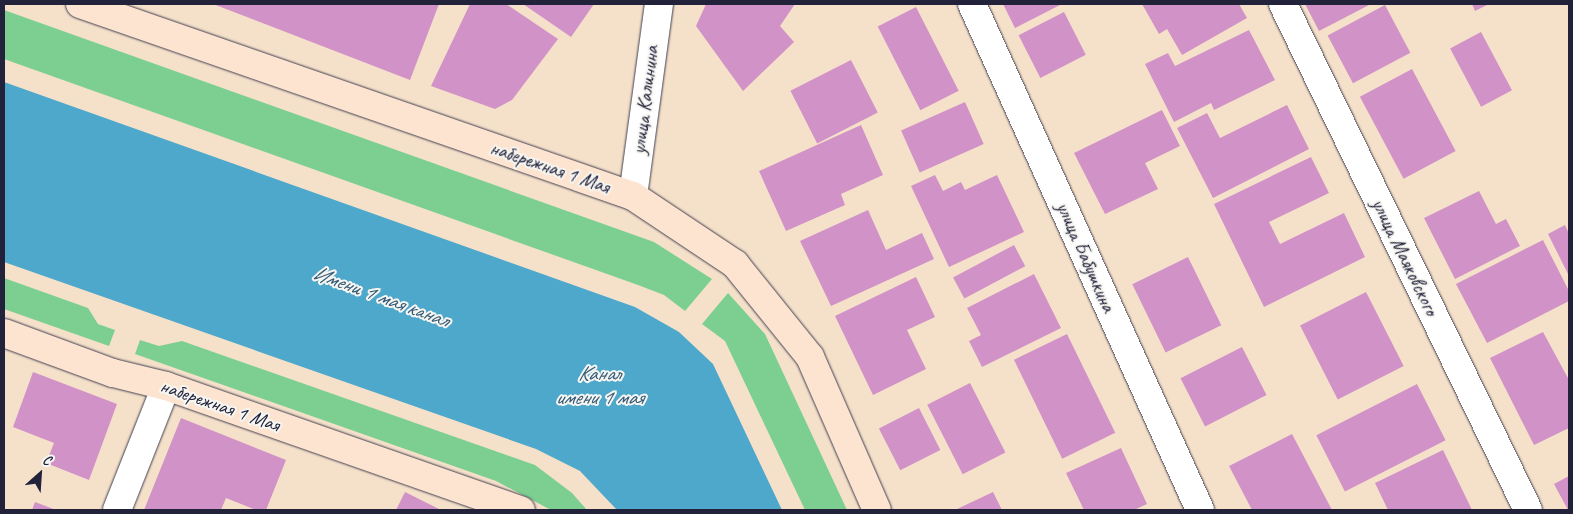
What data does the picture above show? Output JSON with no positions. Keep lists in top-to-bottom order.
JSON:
{
  "streets": {
    "main road": ["набережная 1 Мая"],
    "street": ["улица Калинина", "улица Бабушкина", "улица Маяковского"]
  },
  "crossings": [
    ["улица Калинина", "набережная 1 Мая"]
  ],
  "water": ["Имени 1 мая канал", "Канал имени 1 мая"],
  "north": "top right"
}
